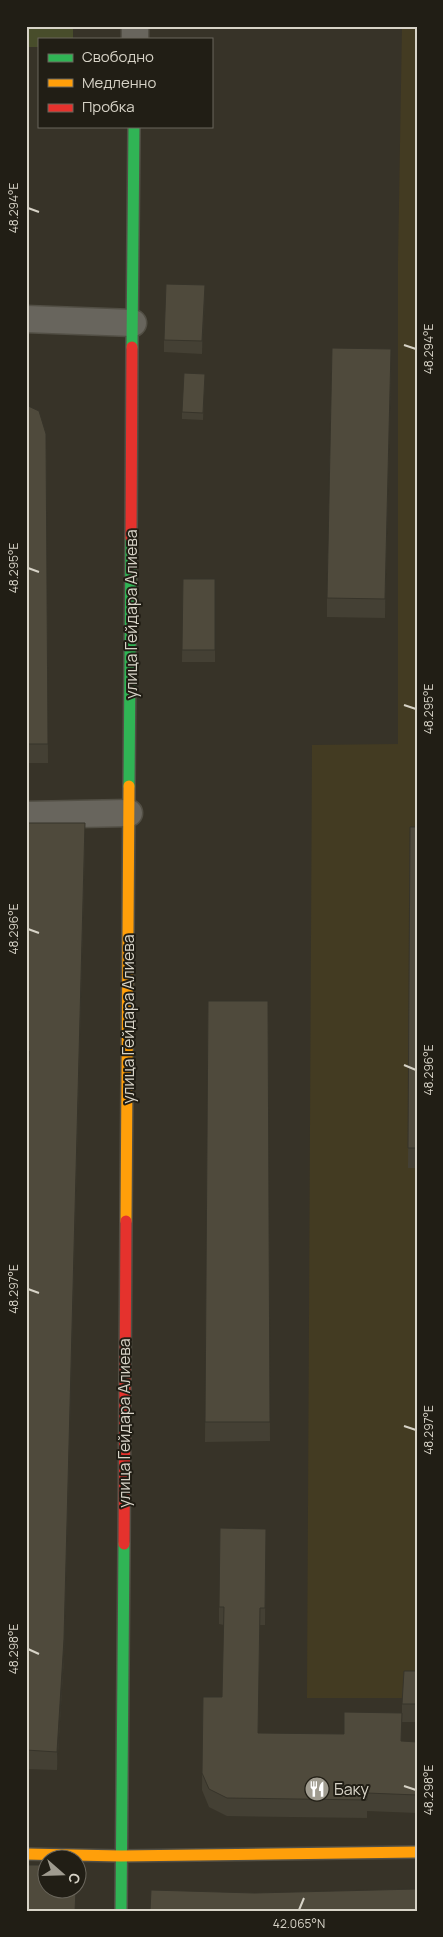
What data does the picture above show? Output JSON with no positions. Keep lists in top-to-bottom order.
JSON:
{
  "streets": {
    "street": ["улица Гейдара Алиева"]
  },
  "places": {
    "restaurant": ["Баку"]
  },
  "legend": ["Свободно", "Медленно", "Пробка"],
  "north": "right",
  "coordinates": [
    "48.294°E",
    "48.295°E",
    "48.296°E",
    "48.297°E",
    "48.298°E",
    "42.065°N"
  ]
}
